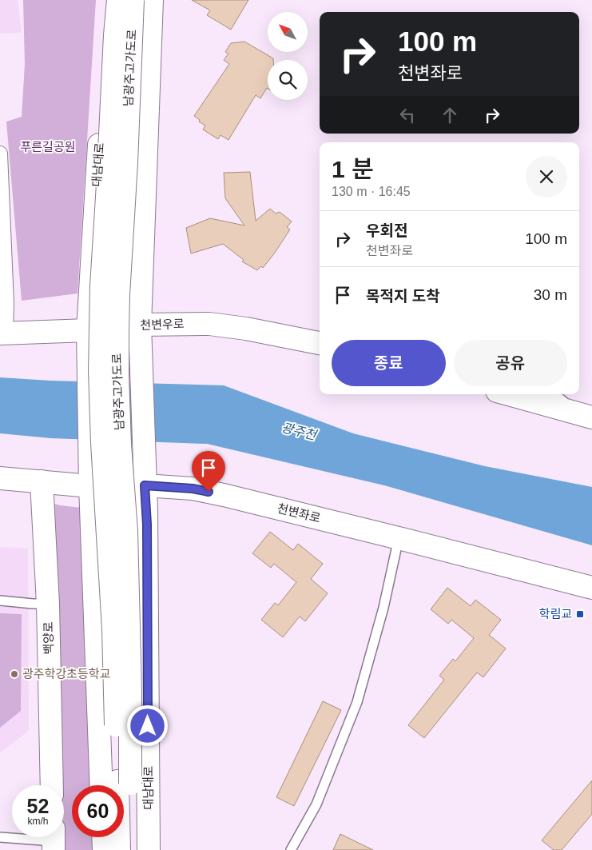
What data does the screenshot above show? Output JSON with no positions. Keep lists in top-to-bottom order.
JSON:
{
  "streets": {
    "main road": [
      "남광주고가도로",
      "대남대로",
      "천변우로",
      "천변좌로",
      "백양로"
    ]
  },
  "crossings": [
    ["대남대로", "천변우로"],
    ["대남대로", "천변좌로"],
    ["천변좌로", "백양로"]
  ],
  "water": ["광주천"],
  "parks": ["푸른길공원"],
  "places": {
    "transit": ["학림교"],
    "other": ["광주학강초등학교"]
  },
  "north": "top left",
  "page": {
    "turn": ["100 m", "천변좌로"],
    "heading": ["1 분", "130 m · 16:45"],
    "list": [
      {
        "name": "우회전",
        "note": "천변좌로",
        "value": "100 m"
      },
      {
        "name": "목적지 도착",
        "value": "30 m"
      }
    ],
    "buttons": ["종료", "공유"],
    "speed": "52 km/h",
    "limit": "60"
  }
}
